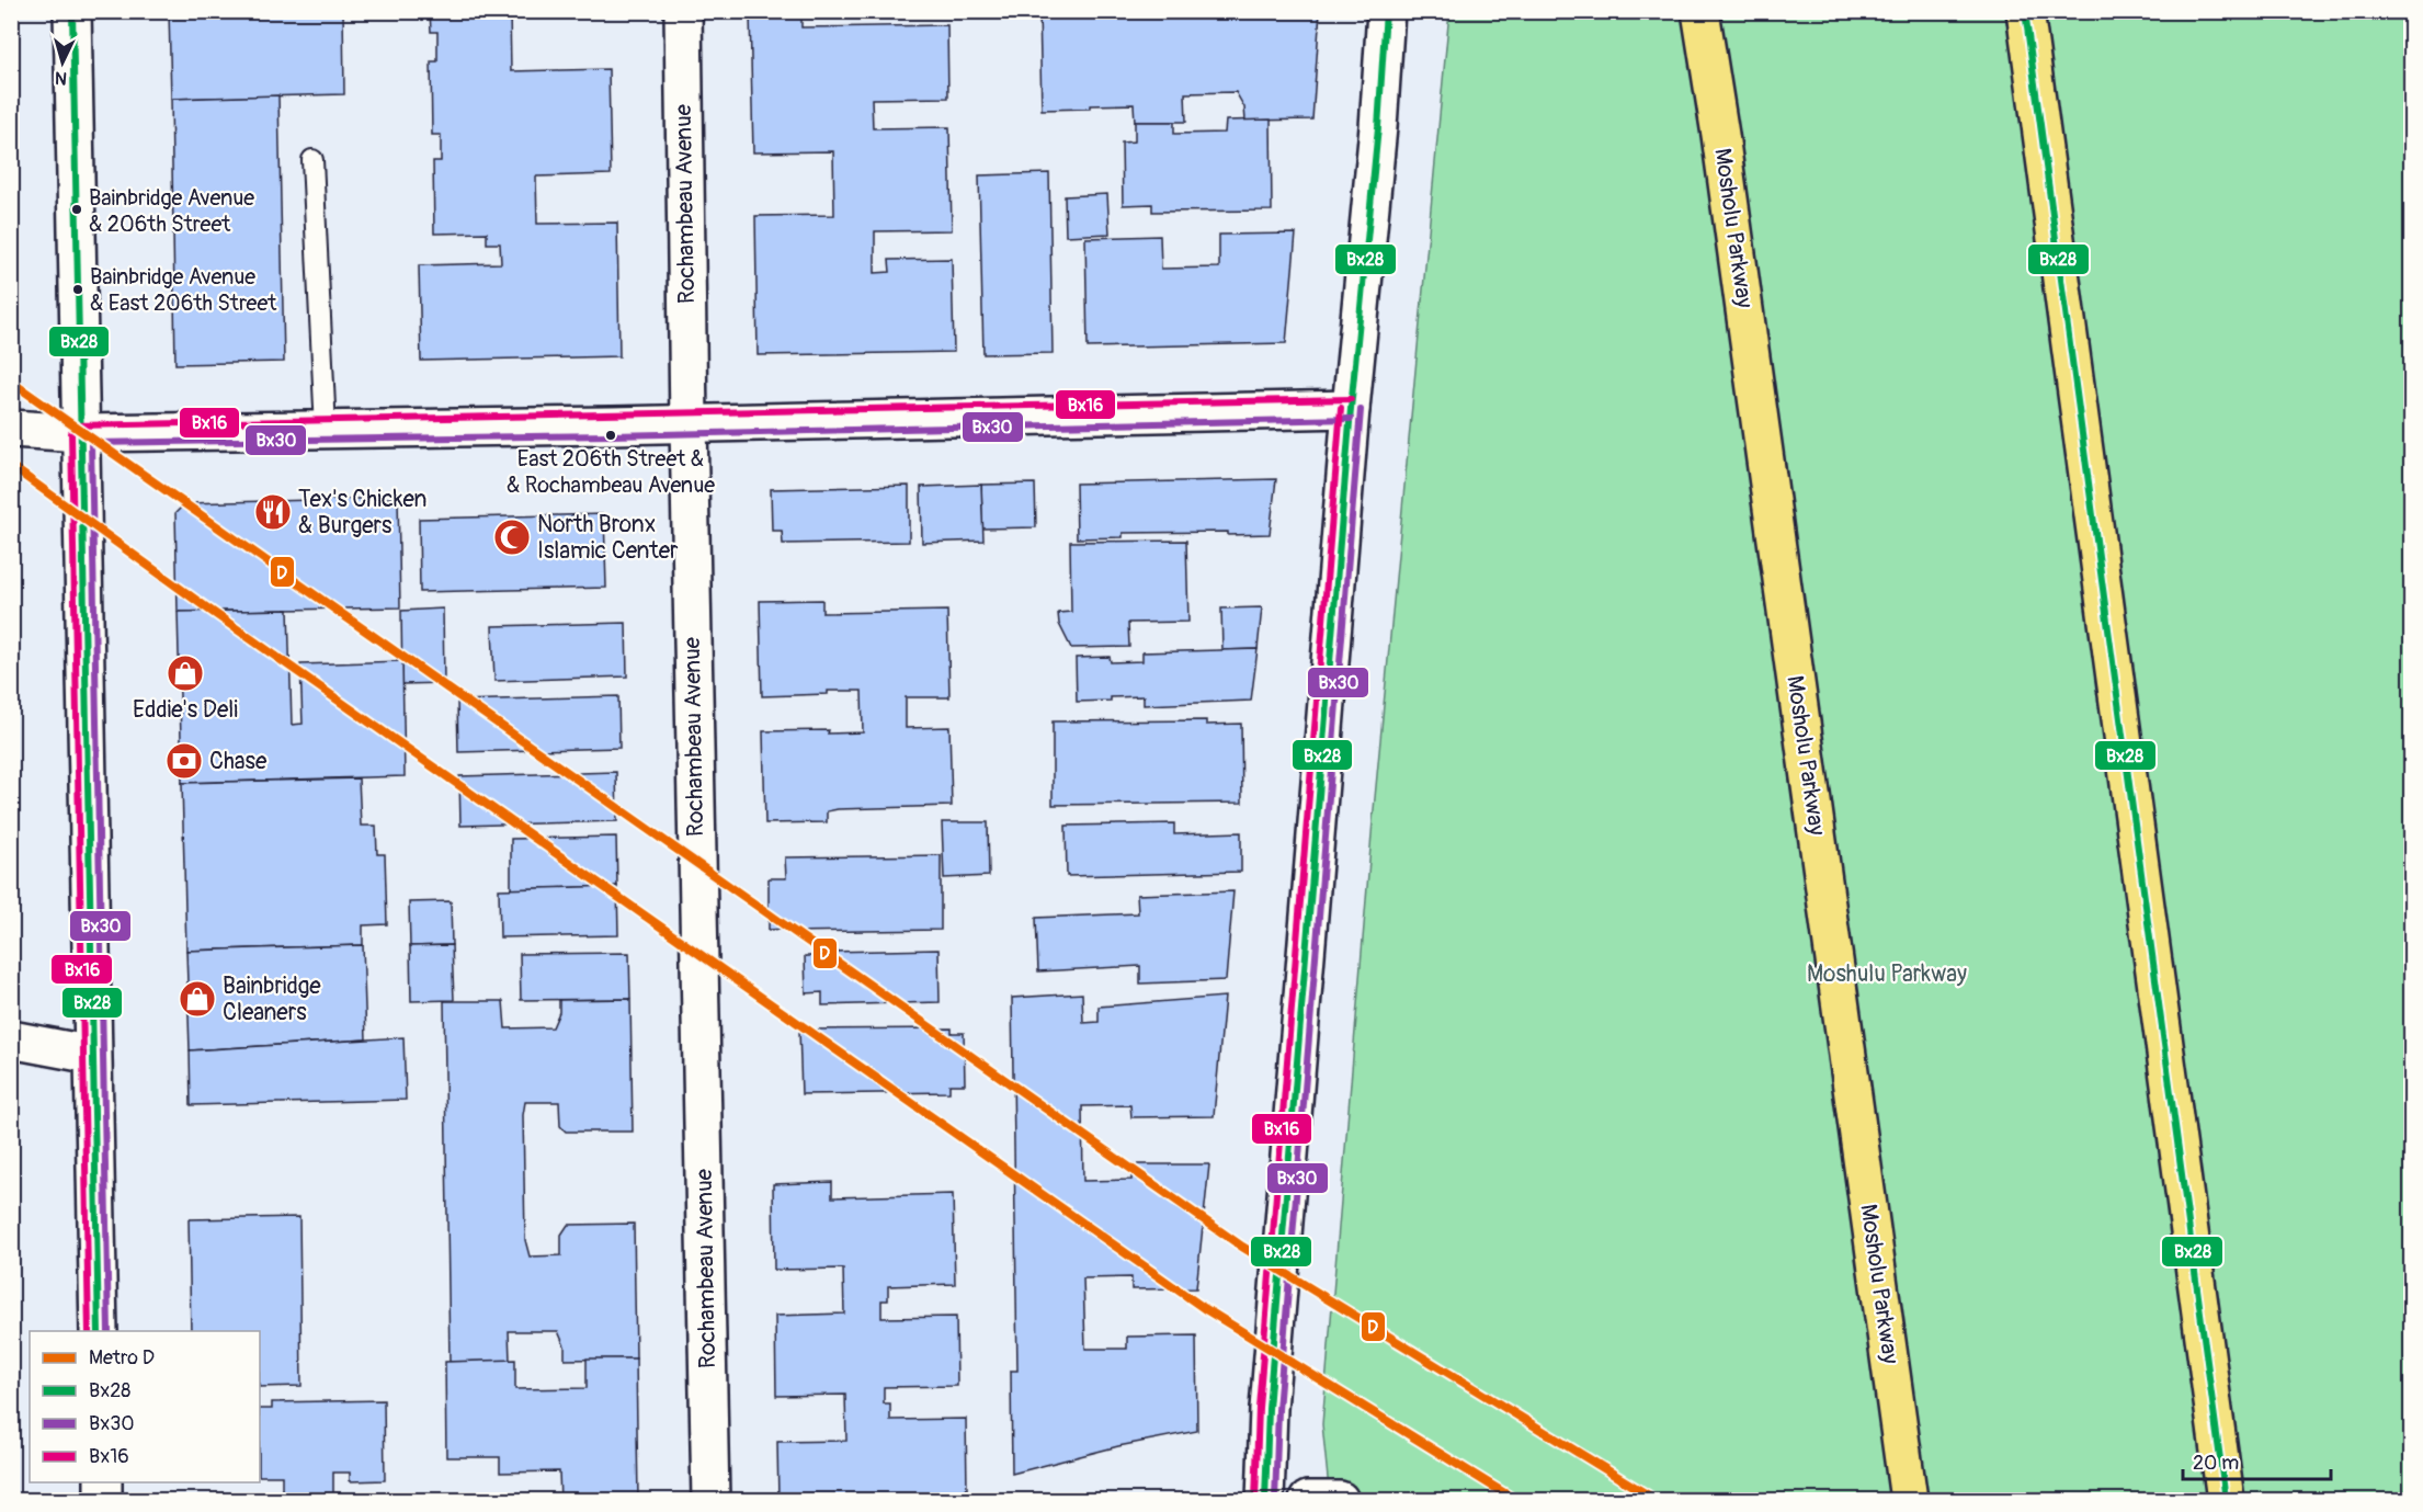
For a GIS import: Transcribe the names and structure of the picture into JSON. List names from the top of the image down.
{
  "streets": {
    "main road": ["Mosholu Parkway"],
    "street": ["Rochambeau Avenue"]
  },
  "parks": ["Moshulu Parkway"],
  "places": {
    "other": ["Bainbridge Avenue & 206th Street", "Bainbridge Avenue & East 206th Street", "East 206th Street & & Rochambeau Avenue"],
    "restaurant": ["Tex's Chicken & Burgers"],
    "mosque": ["North Bronx Islamic Center"],
    "shop": ["Eddie's Deli", "Bainbridge Cleaners"],
    "bank": ["Chase"]
  },
  "lines": [
    "transit line Bx28",
    "metro line D",
    "transit line Bx16",
    "transit line Bx30"
  ],
  "legend": [
    "Metro D",
    "Bx28",
    "Bx30",
    "Bx16"
  ],
  "scale_bar": "20 m",
  "north": "bottom"
}
